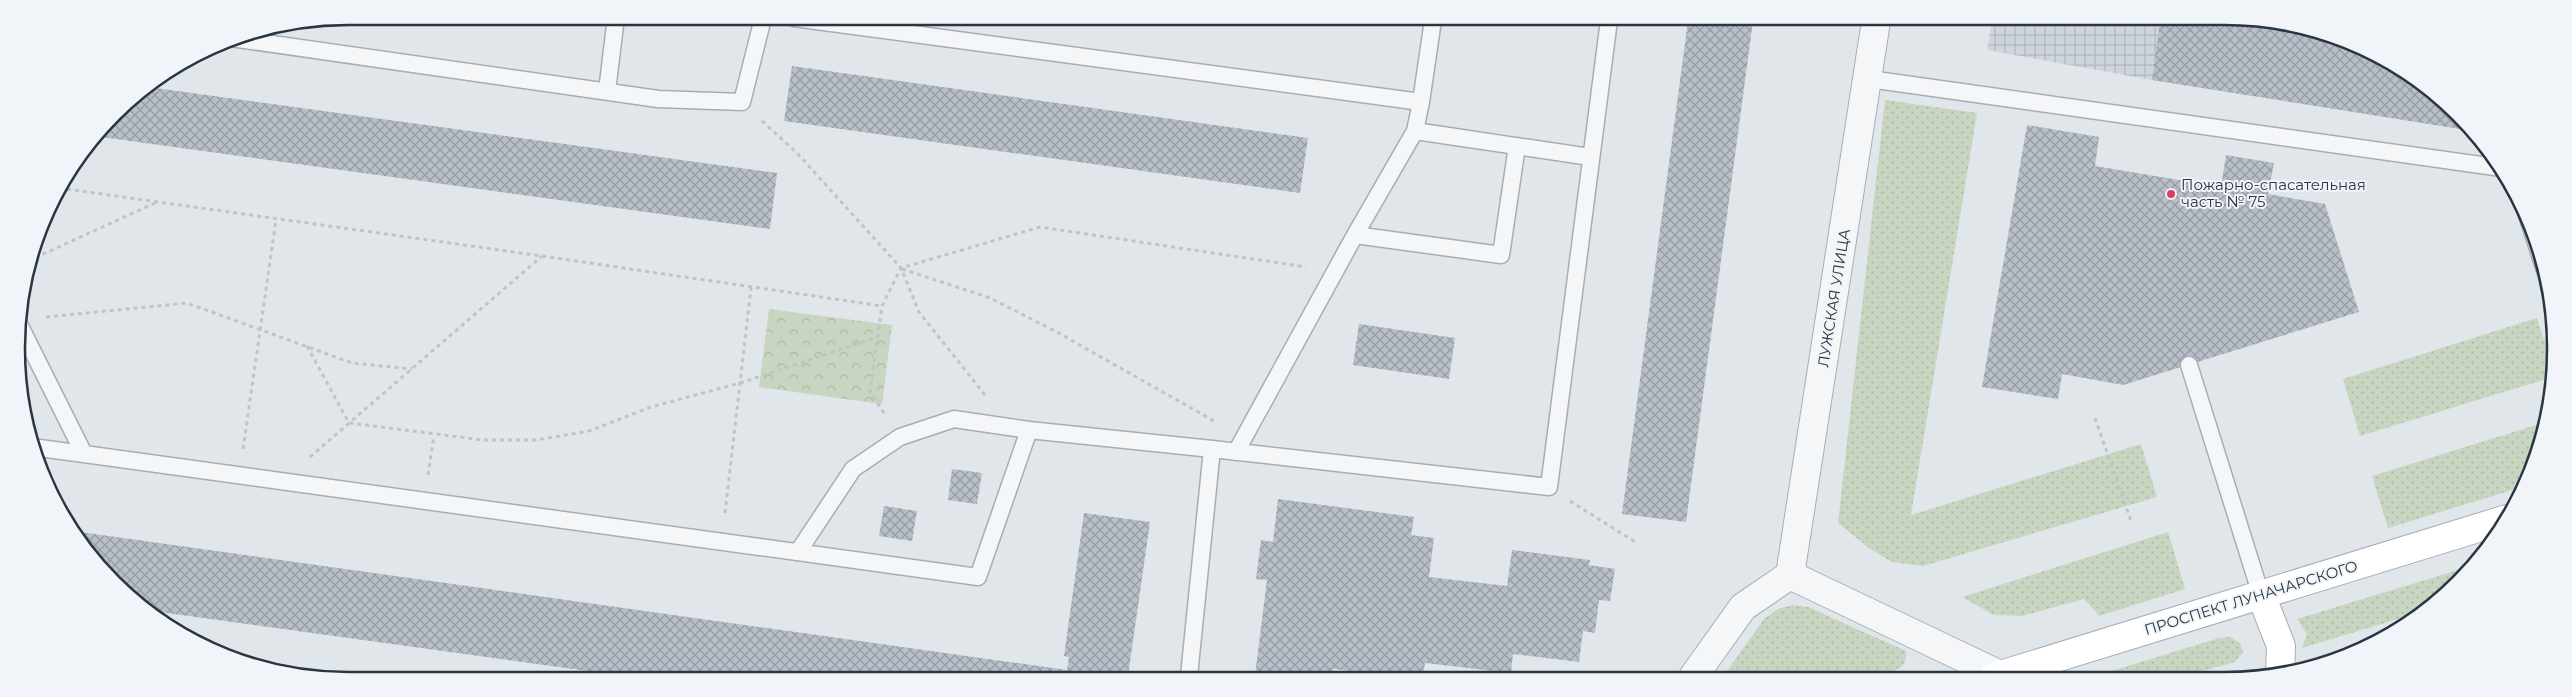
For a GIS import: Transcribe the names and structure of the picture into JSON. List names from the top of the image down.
{
  "streets": {
    "main road": ["ПРОСПЕКТ ЛУНАЧАРСКОГО"],
    "street": ["ЛУЖСКАЯ УЛИЦА"]
  },
  "places": ["Пожарно-спасательная часть № 75"]
}
